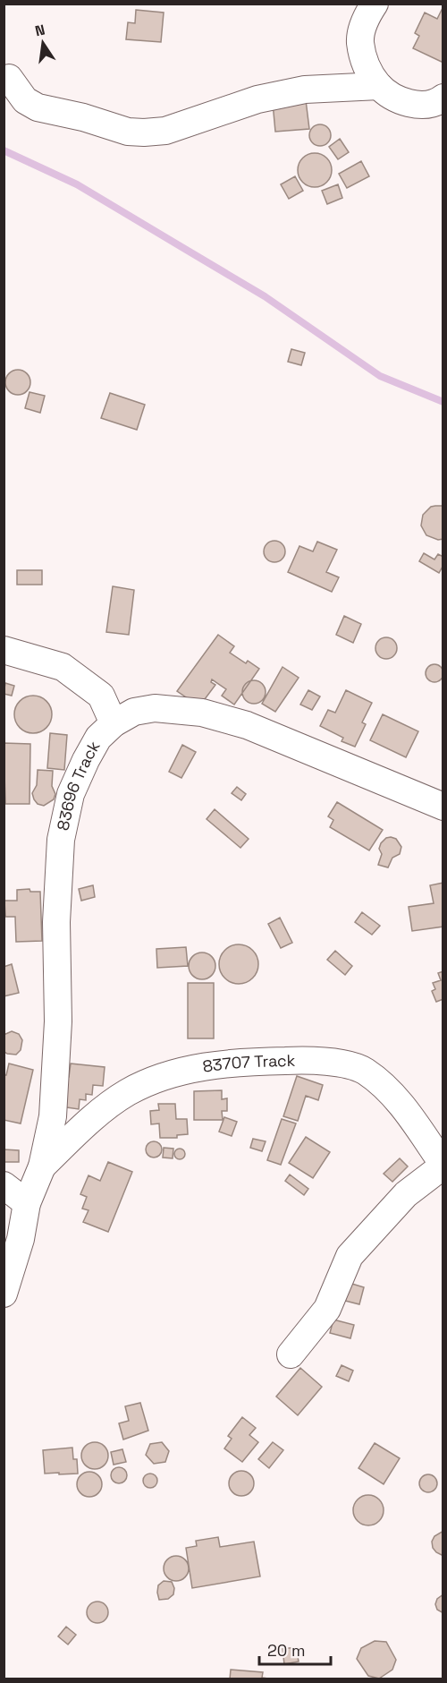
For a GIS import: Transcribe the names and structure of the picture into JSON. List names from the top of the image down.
{
  "streets": {
    "street": ["83696 Track", "83707 Track"]
  },
  "crossings": [
    ["83696 Track", "83707 Track"]
  ],
  "scale_bar": "20 m",
  "north": "top"
}
